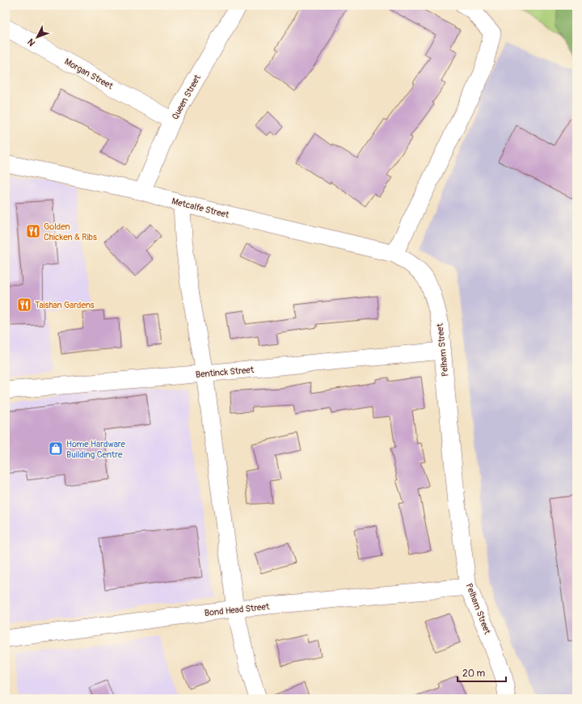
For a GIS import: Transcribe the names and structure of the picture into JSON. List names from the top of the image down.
{
  "streets": {
    "street": [
      "Morgan Street",
      "Queen Street",
      "Metcalfe Street",
      "Pelham Street",
      "Bentinck Street",
      "Bond Head Street"
    ]
  },
  "crossings": [
    ["Morgan Street", "Queen Street"],
    ["Queen Street", "Metcalfe Street"],
    ["Metcalfe Street", "Pelham Street"],
    ["Pelham Street", "Bentinck Street"],
    ["Pelham Street", "Bond Head Street"]
  ],
  "places": {
    "restaurant": ["Golden Chicken & Ribs", "Taishan Gardens"],
    "shop": ["Home Hardware Building Centre"]
  },
  "scale_bar": "20 m",
  "north": "bottom left"
}
